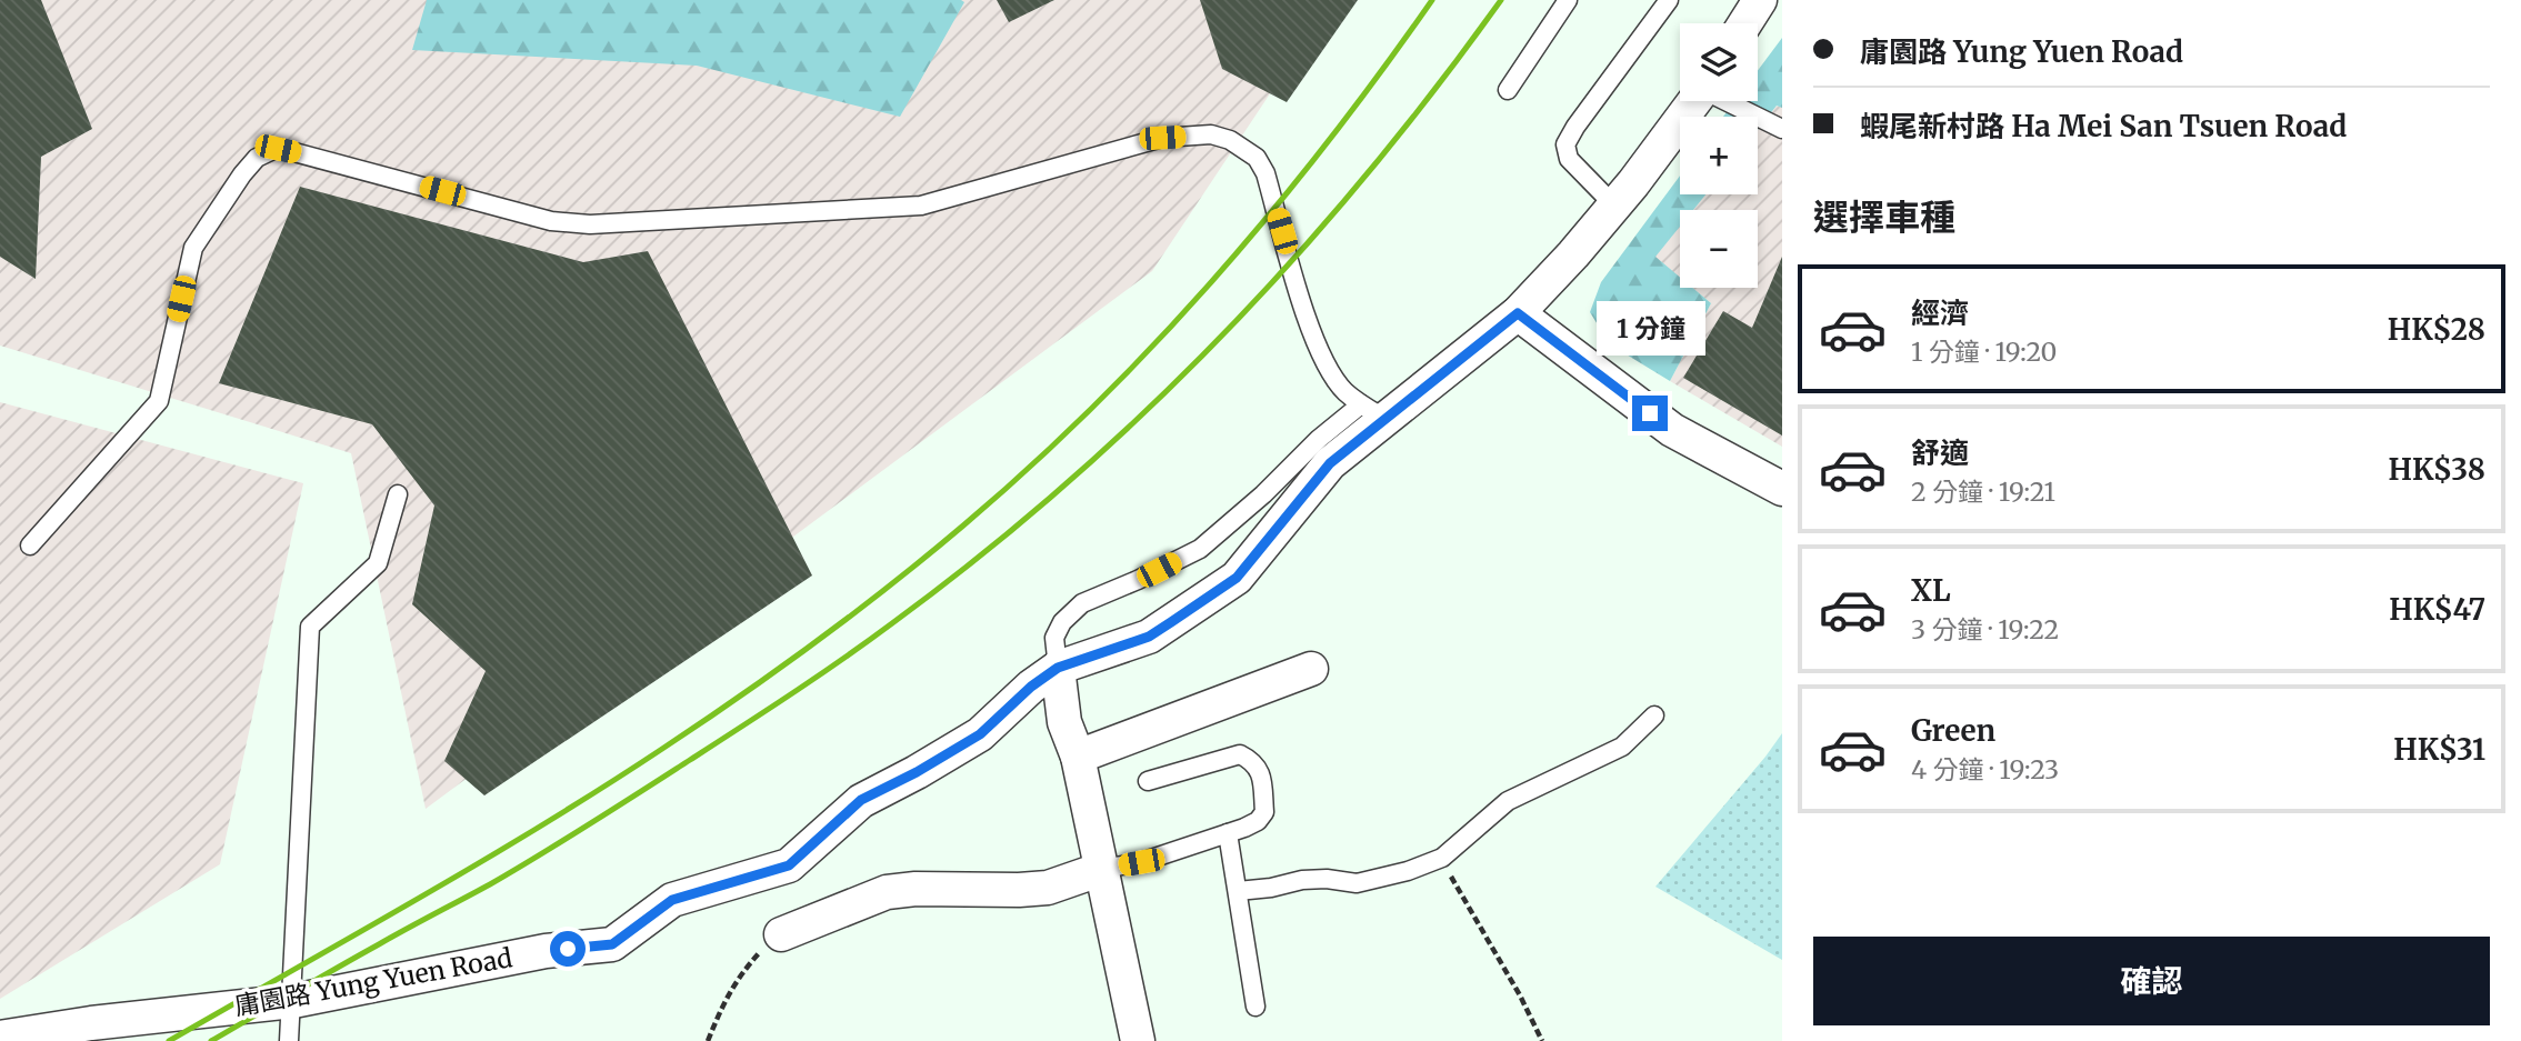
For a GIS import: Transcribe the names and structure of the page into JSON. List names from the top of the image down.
{
  "streets": {
    "street": ["庸園路 Yung Yuen Road"]
  },
  "page": {
    "banner": ["庸園路 Yung Yuen Road", "蝦尾新村路 Ha Mei San Tsuen Road"],
    "map_buttons": ["+", "−"],
    "heading": "選擇車種",
    "list": [
      {
        "name": "經濟",
        "note": "1 分鐘 · 19:20",
        "value": "HK$28"
      },
      {
        "name": "舒適",
        "note": "2 分鐘 · 19:21",
        "value": "HK$38"
      },
      {
        "name": "XL",
        "note": "3 分鐘 · 19:22",
        "value": "HK$47"
      },
      {
        "name": "Green",
        "note": "4 分鐘 · 19:23",
        "value": "HK$31"
      }
    ],
    "bubble": "1 分鐘",
    "buttons": "確認"
  }
}
